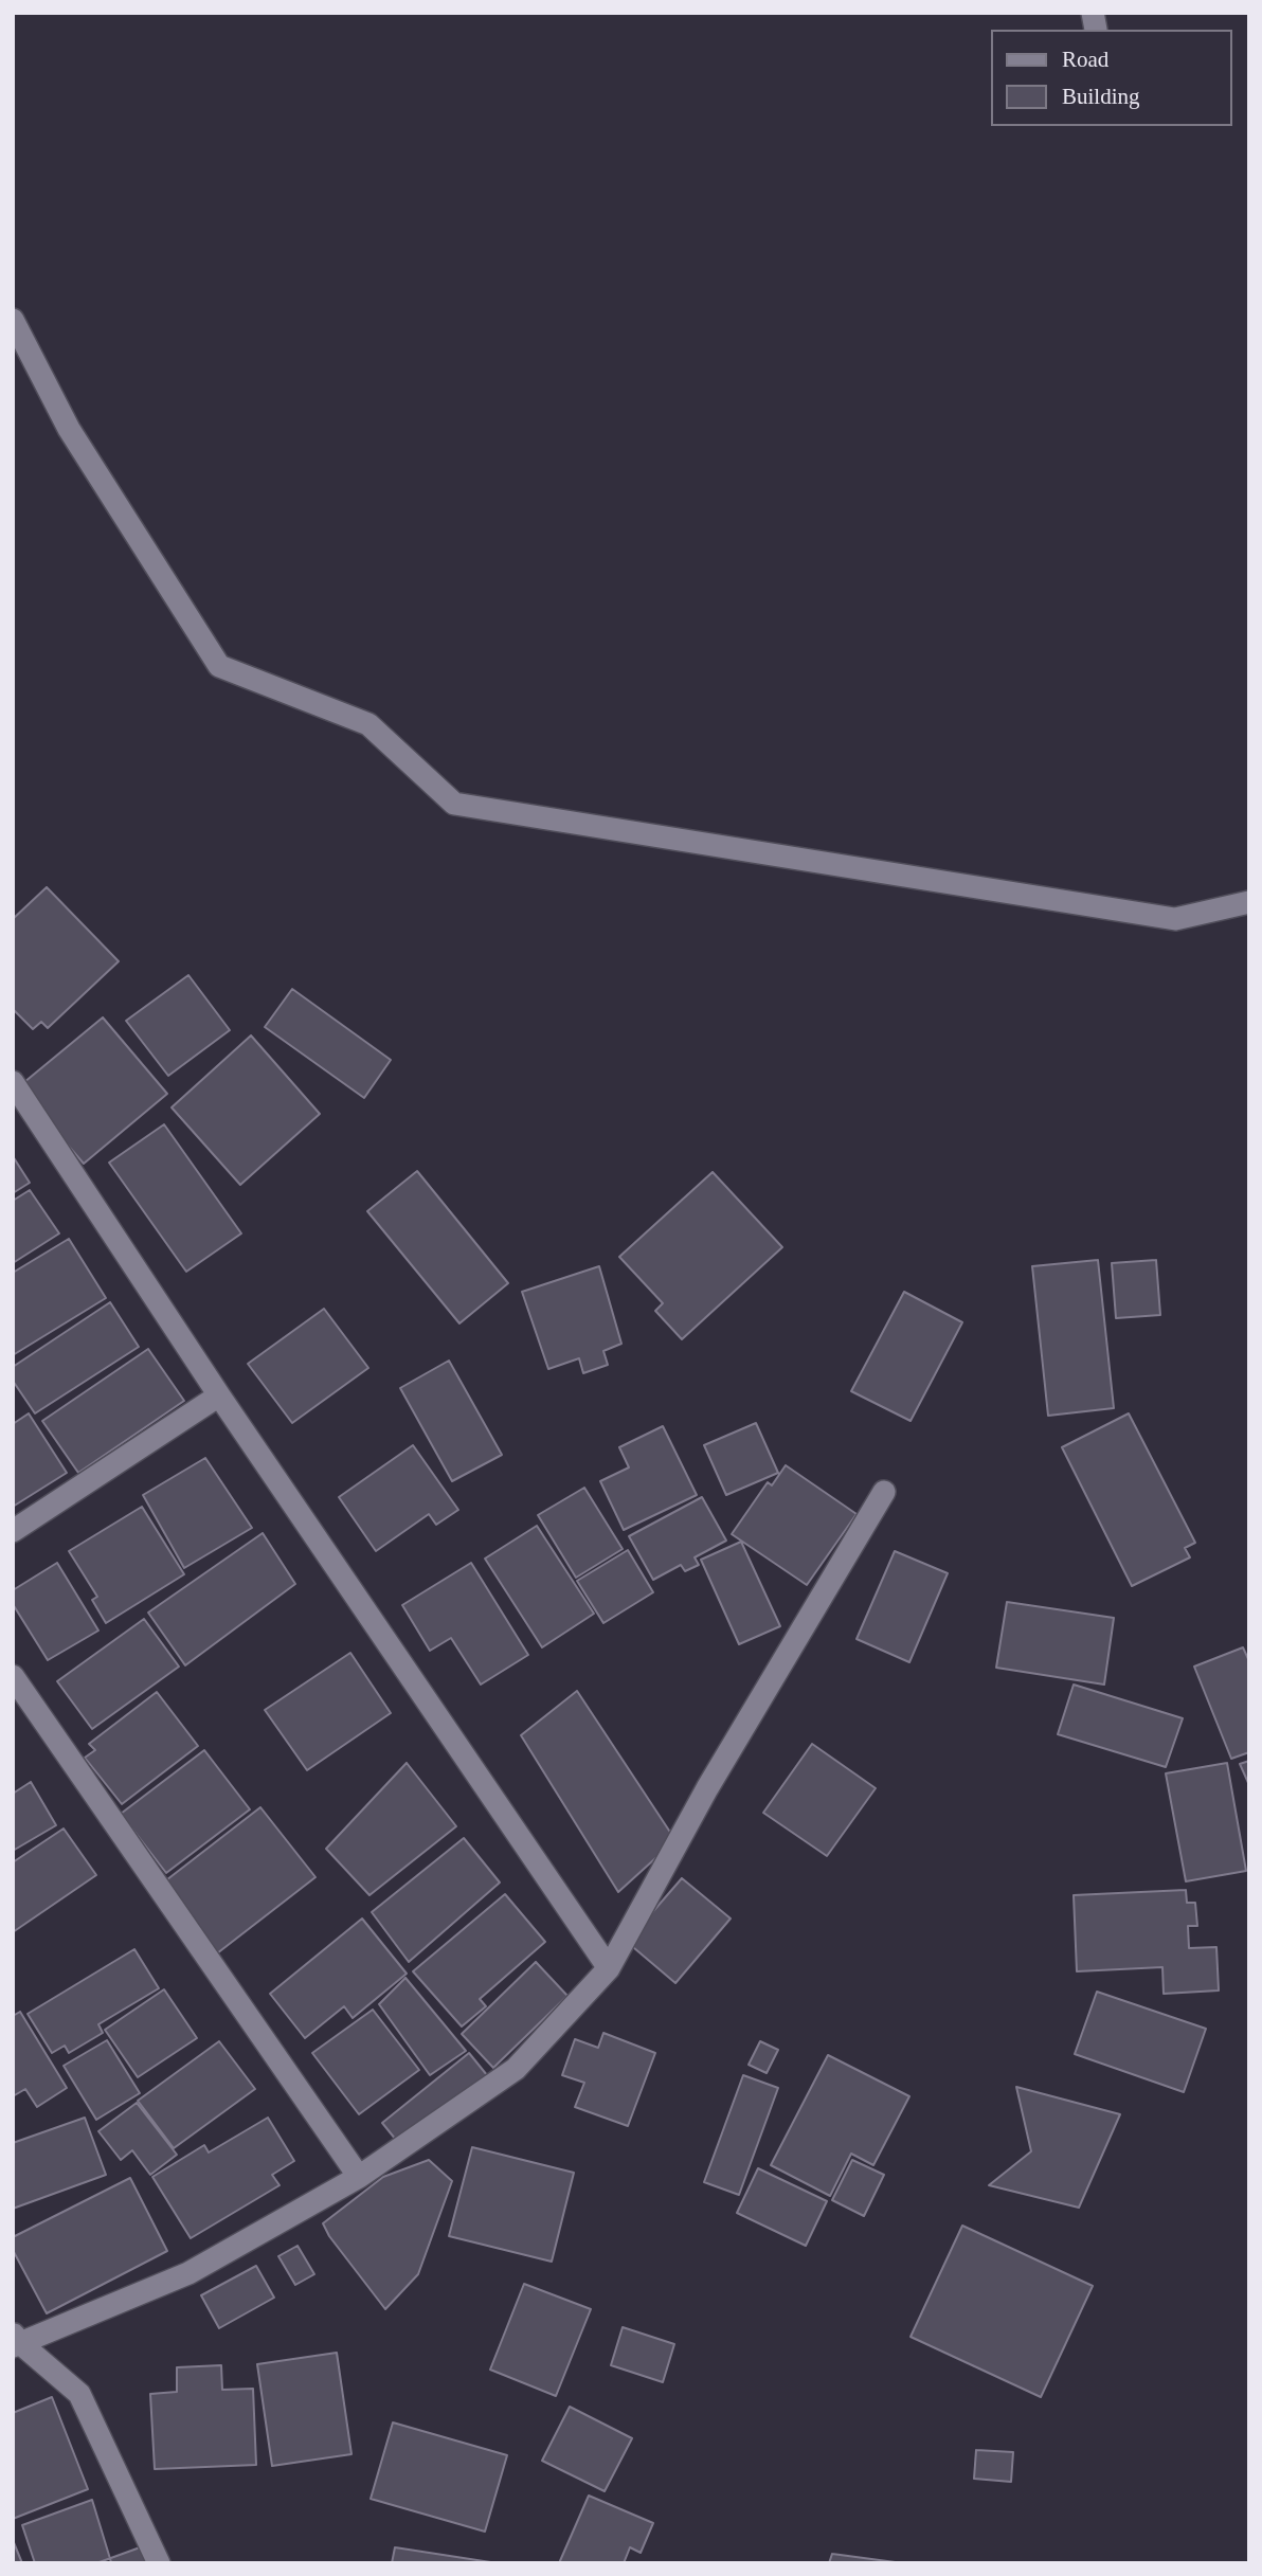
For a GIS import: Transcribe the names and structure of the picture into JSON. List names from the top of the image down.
{
  "legend": ["Road", "Building"]
}
